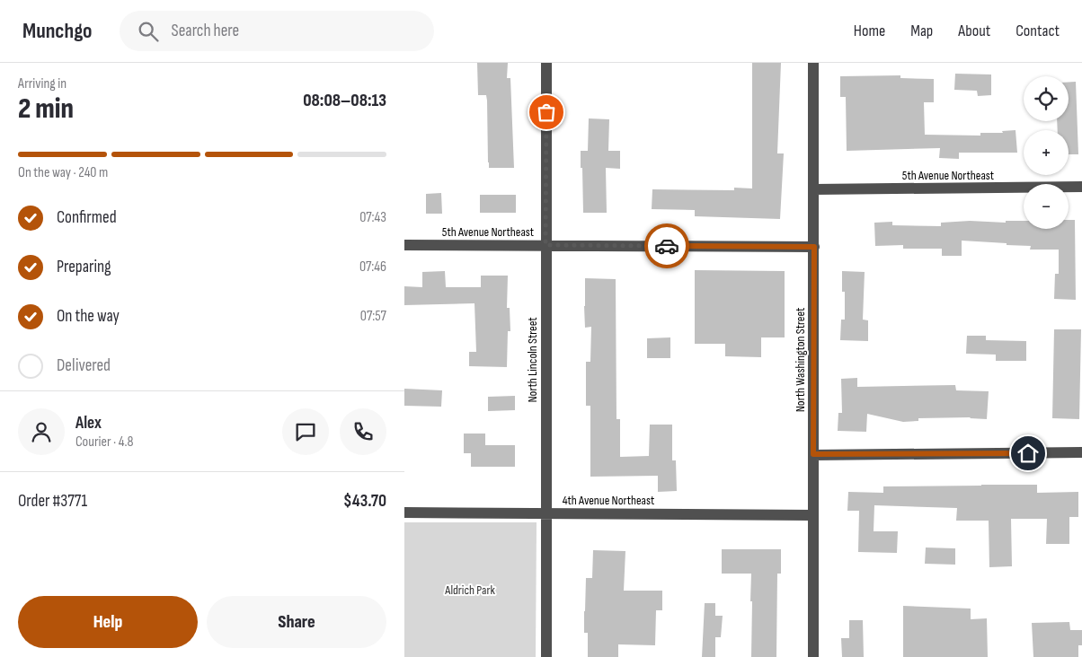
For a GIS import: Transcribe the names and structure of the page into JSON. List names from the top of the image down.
{
  "streets": {
    "street": [
      "5th Avenue Northeast",
      "North Lincoln Street",
      "North Washington Street",
      "4th Avenue Northeast"
    ]
  },
  "crossings": [
    ["5th Avenue Northeast", "North Lincoln Street"],
    ["5th Avenue Northeast", "North Washington Street"],
    ["North Lincoln Street", "4th Avenue Northeast"],
    ["North Washington Street", "4th Avenue Northeast"]
  ],
  "parks": ["Aldrich Park"],
  "page": {
    "header": "Munchgo",
    "search": "Search here",
    "nav": [
      "Home",
      "Map",
      "About",
      "Contact"
    ],
    "heading": ["2 min", "Arriving in", "08:08–08:13"],
    "panel": [
      "Alex",
      "Courier · 4.8",
      "Order #3771",
      "$43.70"
    ],
    "map_buttons": ["+", "−"],
    "bar": "On the way · 240 m",
    "list": [
      ["Confirmed", "07:43"],
      ["Preparing", "07:46"],
      ["On the way", "07:57"],
      "Delivered"
    ],
    "buttons": ["Help", "Share"]
  }
}
